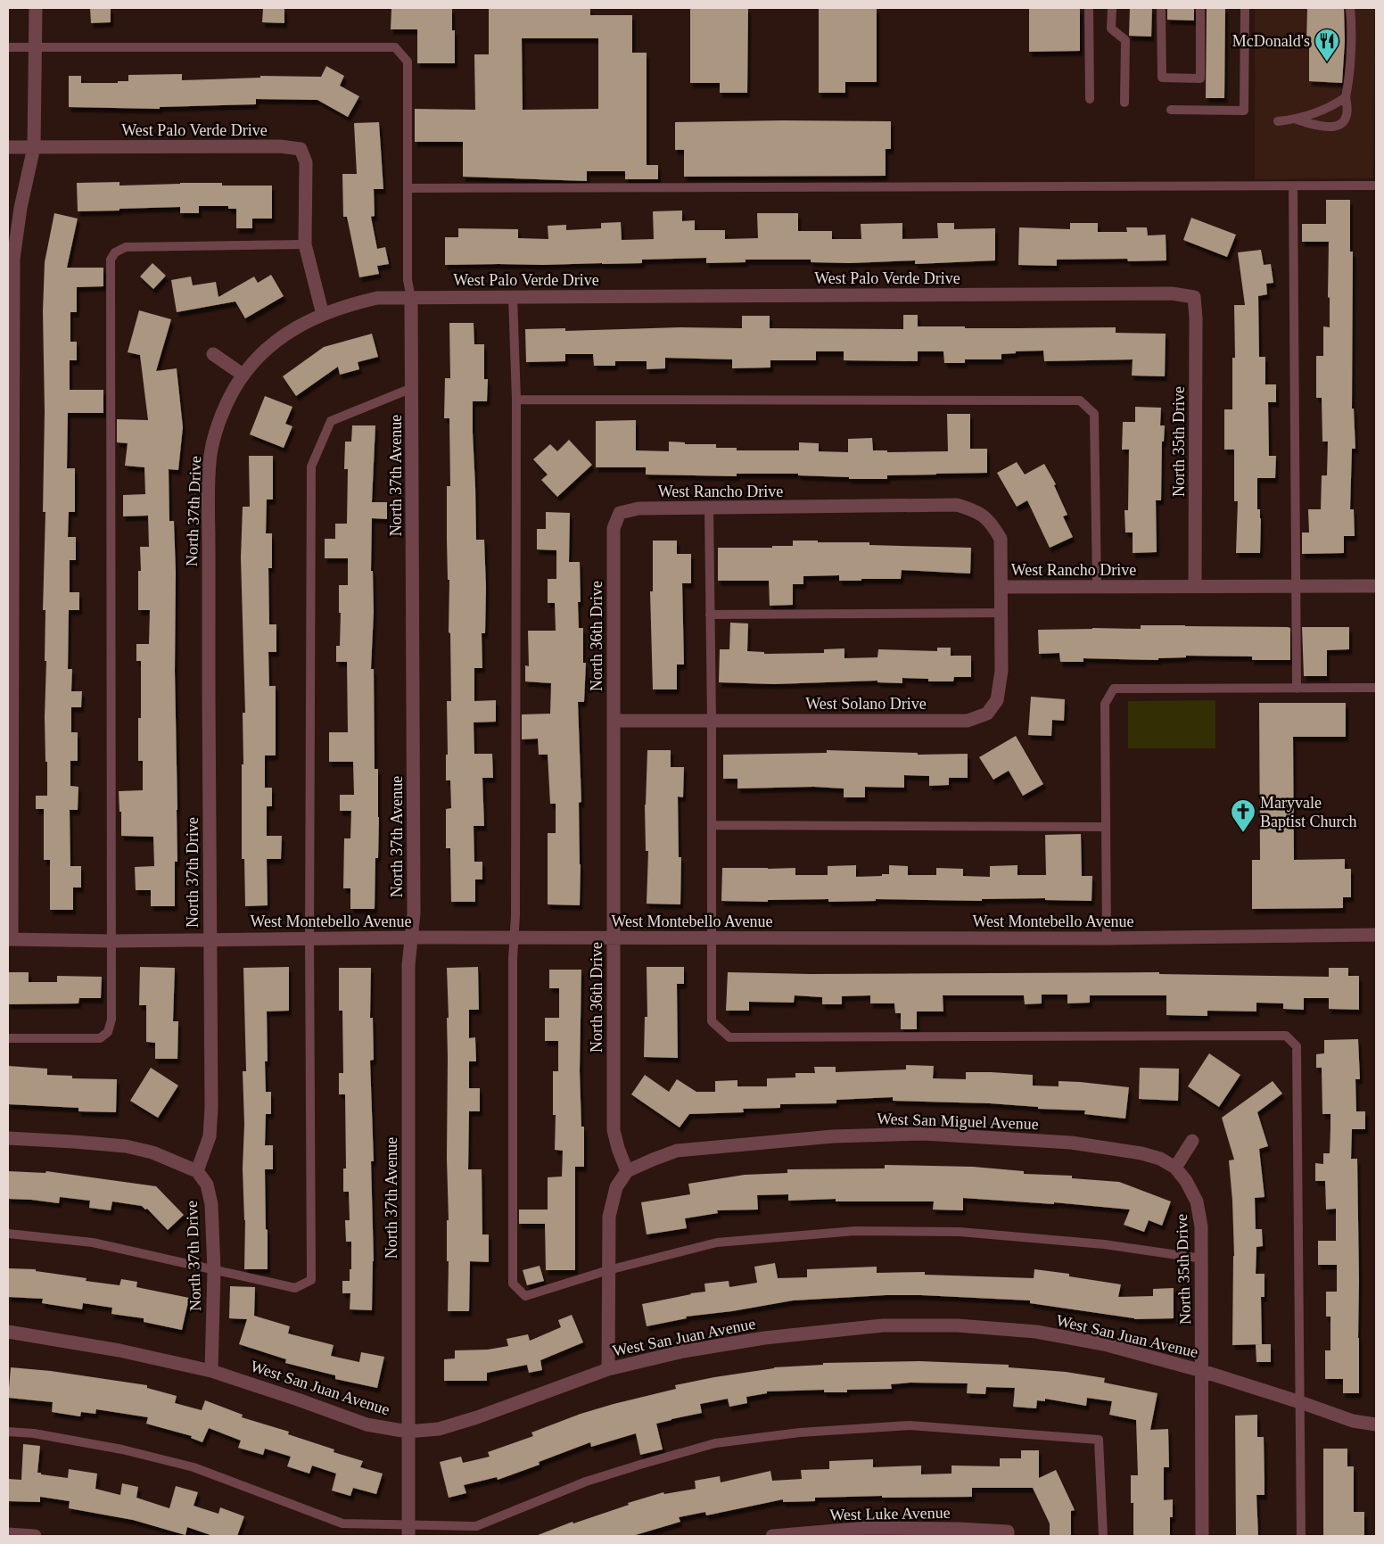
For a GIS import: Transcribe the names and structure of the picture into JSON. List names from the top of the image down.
{
  "streets": {
    "street": [
      "West Palo Verde Drive",
      "North 35th Drive",
      "North 37th Avenue",
      "West Rancho Drive",
      "North 37th Drive",
      "North 36th Drive",
      "West Solano Drive",
      "West Montebello Avenue",
      "West San Miguel Avenue",
      "West San Juan Avenue",
      "West Luke Avenue"
    ]
  },
  "crossings": [
    ["West Palo Verde Drive", "North 35th Drive"],
    ["West Palo Verde Drive", "North 37th Avenue"],
    ["West Palo Verde Drive", "North 37th Drive"],
    ["North 35th Drive", "West Rancho Drive"],
    ["North 35th Drive", "West San Miguel Avenue"],
    ["North 35th Drive", "West San Juan Avenue"],
    ["North 37th Avenue", "West Montebello Avenue"],
    ["North 37th Avenue", "West San Juan Avenue"],
    ["West Rancho Drive", "North 36th Drive"],
    ["West Rancho Drive", "West Solano Drive"],
    ["North 37th Drive", "West Montebello Avenue"],
    ["North 37th Drive", "West San Juan Avenue"],
    ["North 36th Drive", "West Solano Drive"],
    ["North 36th Drive", "West Montebello Avenue"],
    ["North 36th Drive", "West San Miguel Avenue"]
  ],
  "places": {
    "restaurant": ["McDonald's"],
    "church": ["Maryvale Baptist Church"]
  }
}
